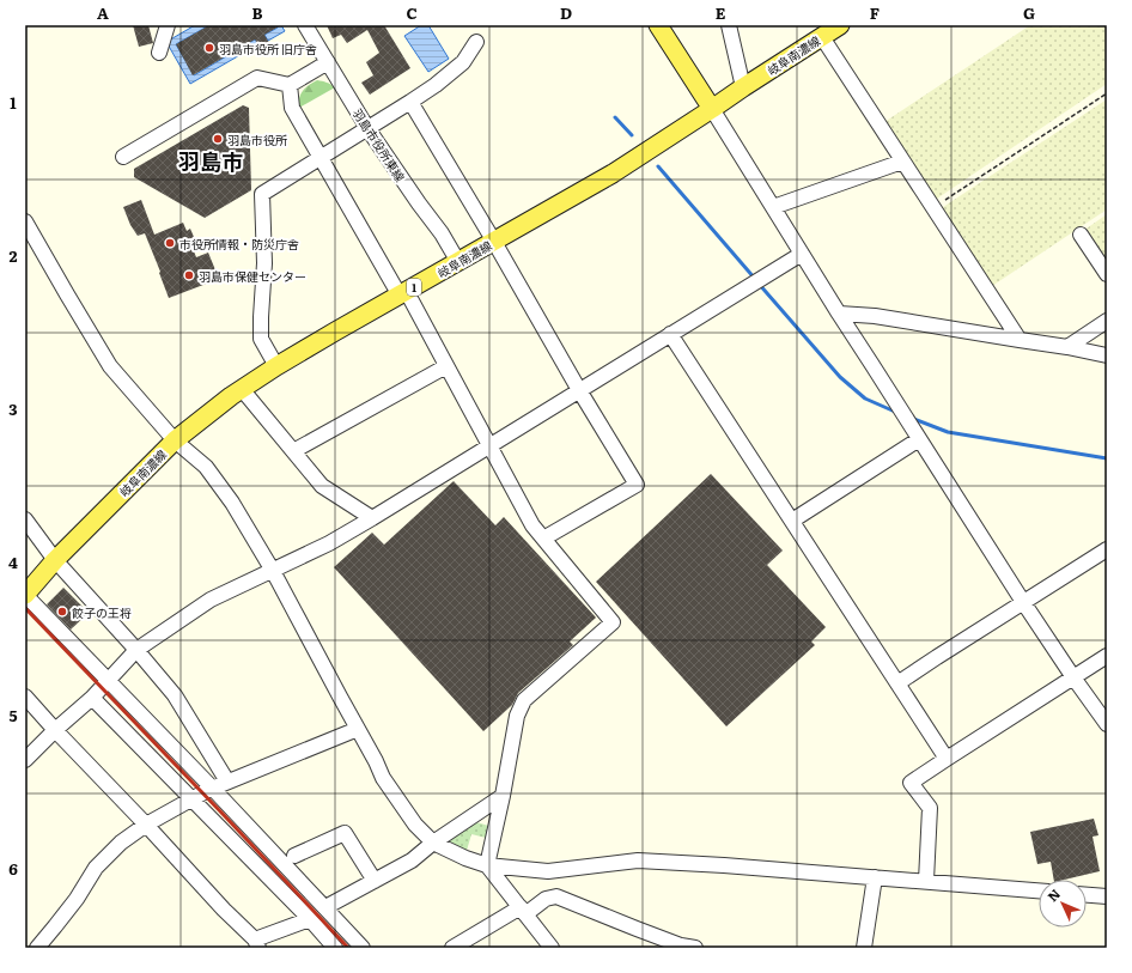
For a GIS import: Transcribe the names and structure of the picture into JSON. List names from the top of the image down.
{
  "streets": {
    "main road": ["岐阜南濃線", "1"],
    "street": ["羽島市役所東線"]
  },
  "crossings": [
    ["岐阜南濃線", "羽島市役所東線"]
  ],
  "districts": ["羽島市"],
  "places": [
    "羽島市役所 旧庁舎",
    "羽島市役所",
    "市役所情報・防災庁舎",
    "羽島市保健センター",
    "餃子の王将"
  ],
  "north": "top left",
  "grid": {
    "columns": [
      "A",
      "B",
      "C",
      "D",
      "E",
      "F",
      "G"
    ],
    "rows": [
      "1",
      "2",
      "3",
      "4",
      "5",
      "6"
    ]
  }
}
